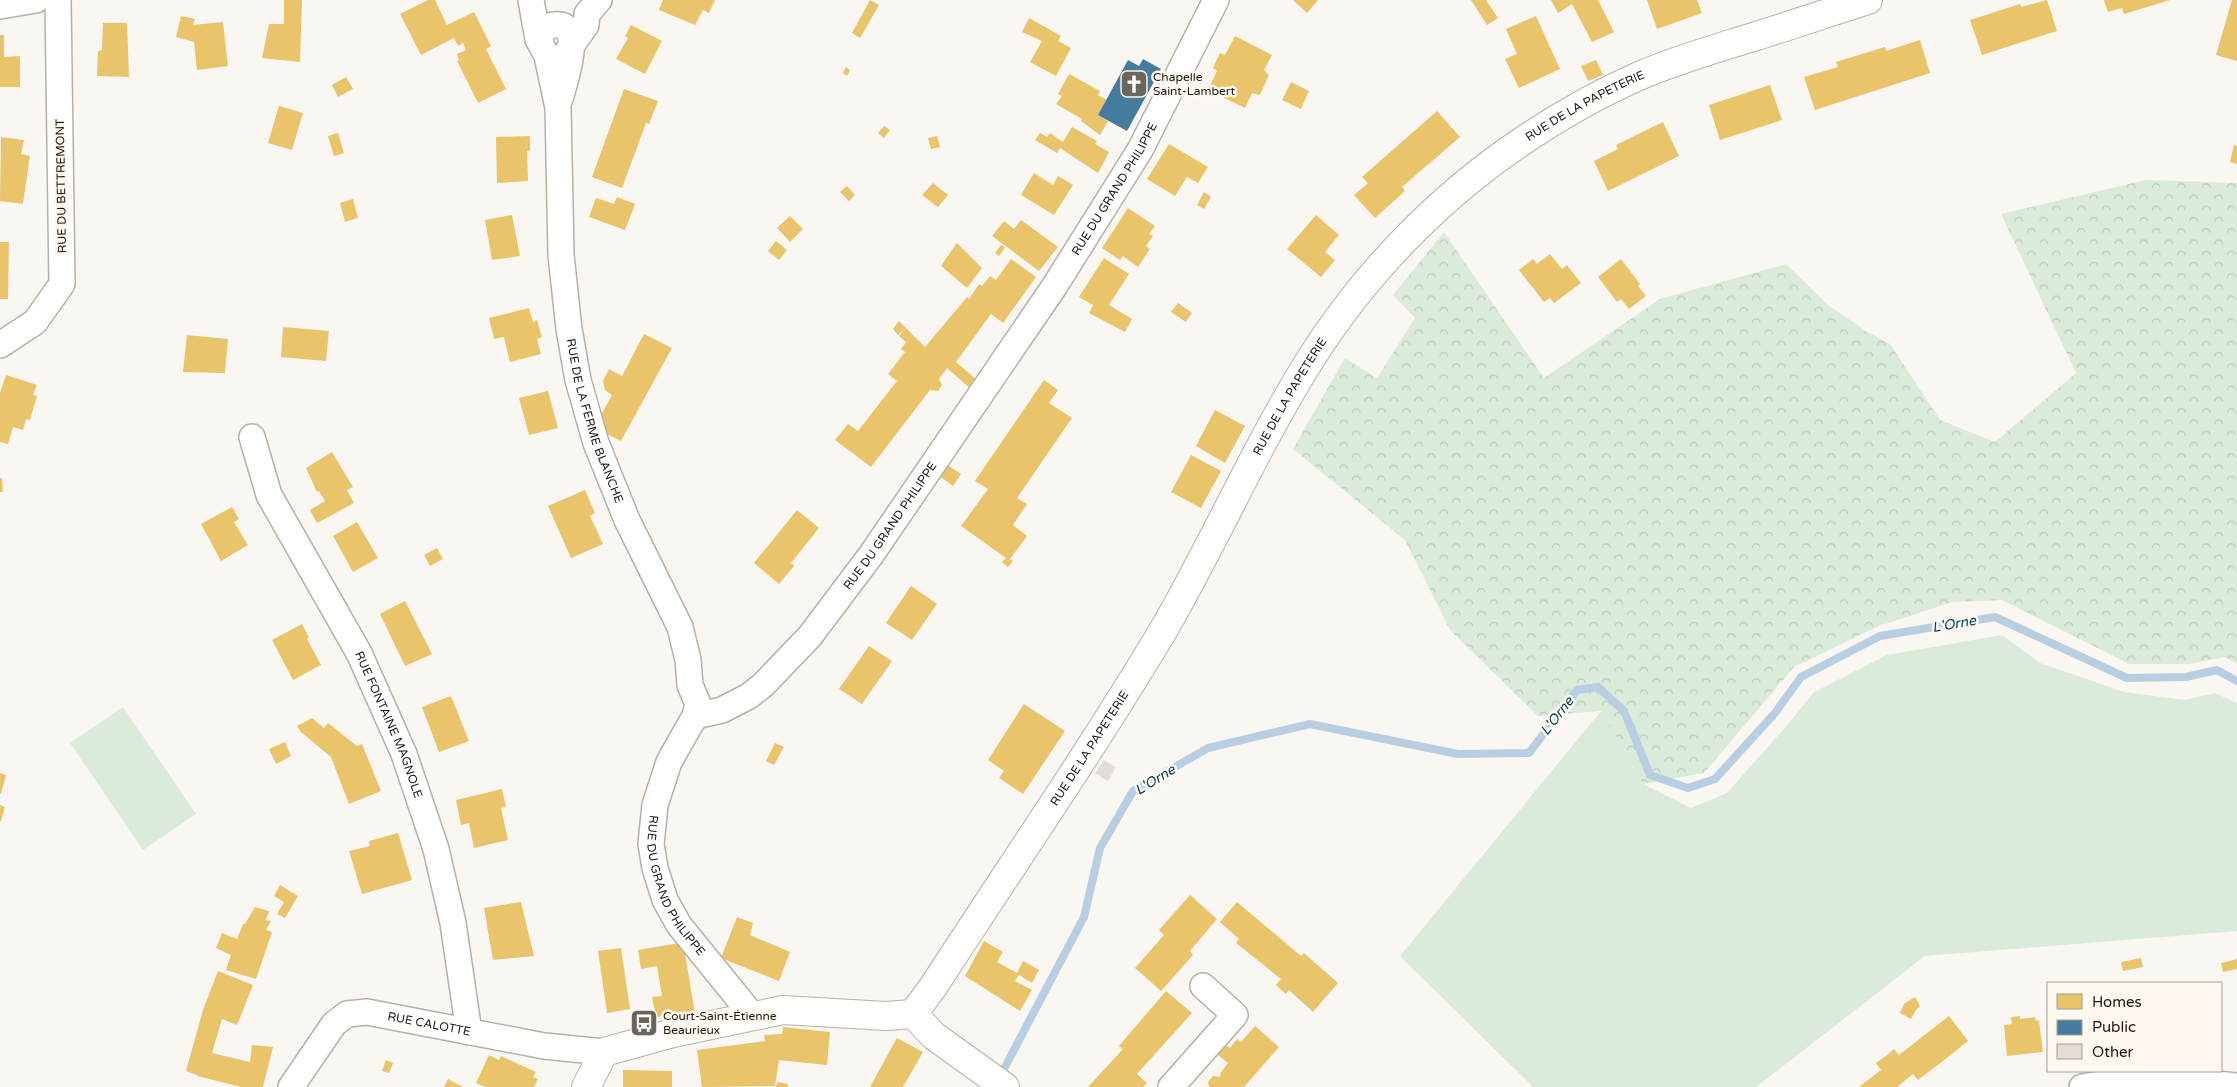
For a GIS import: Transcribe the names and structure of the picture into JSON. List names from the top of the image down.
{
  "streets": {
    "street": [
      "RUE DE LA PAPETERIE",
      "RUE DU BETTREMONT",
      "RUE DU GRAND PHILIPPE",
      "RUE DE LA FERME BLANCHE",
      "RUE FONTAINE MAGNOLE",
      "RUE CALOTTE"
    ]
  },
  "crossings": [
    ["RUE DU GRAND PHILIPPE", "RUE DE LA FERME BLANCHE"],
    ["RUE FONTAINE MAGNOLE", "RUE CALOTTE"]
  ],
  "water": ["L'Orne"],
  "places": {
    "church": ["Chapelle Saint-Lambert"],
    "bus stop": ["Court-Saint-Étienne Beaurieux"]
  },
  "legend": ["Homes", "Public", "Other"]
}
